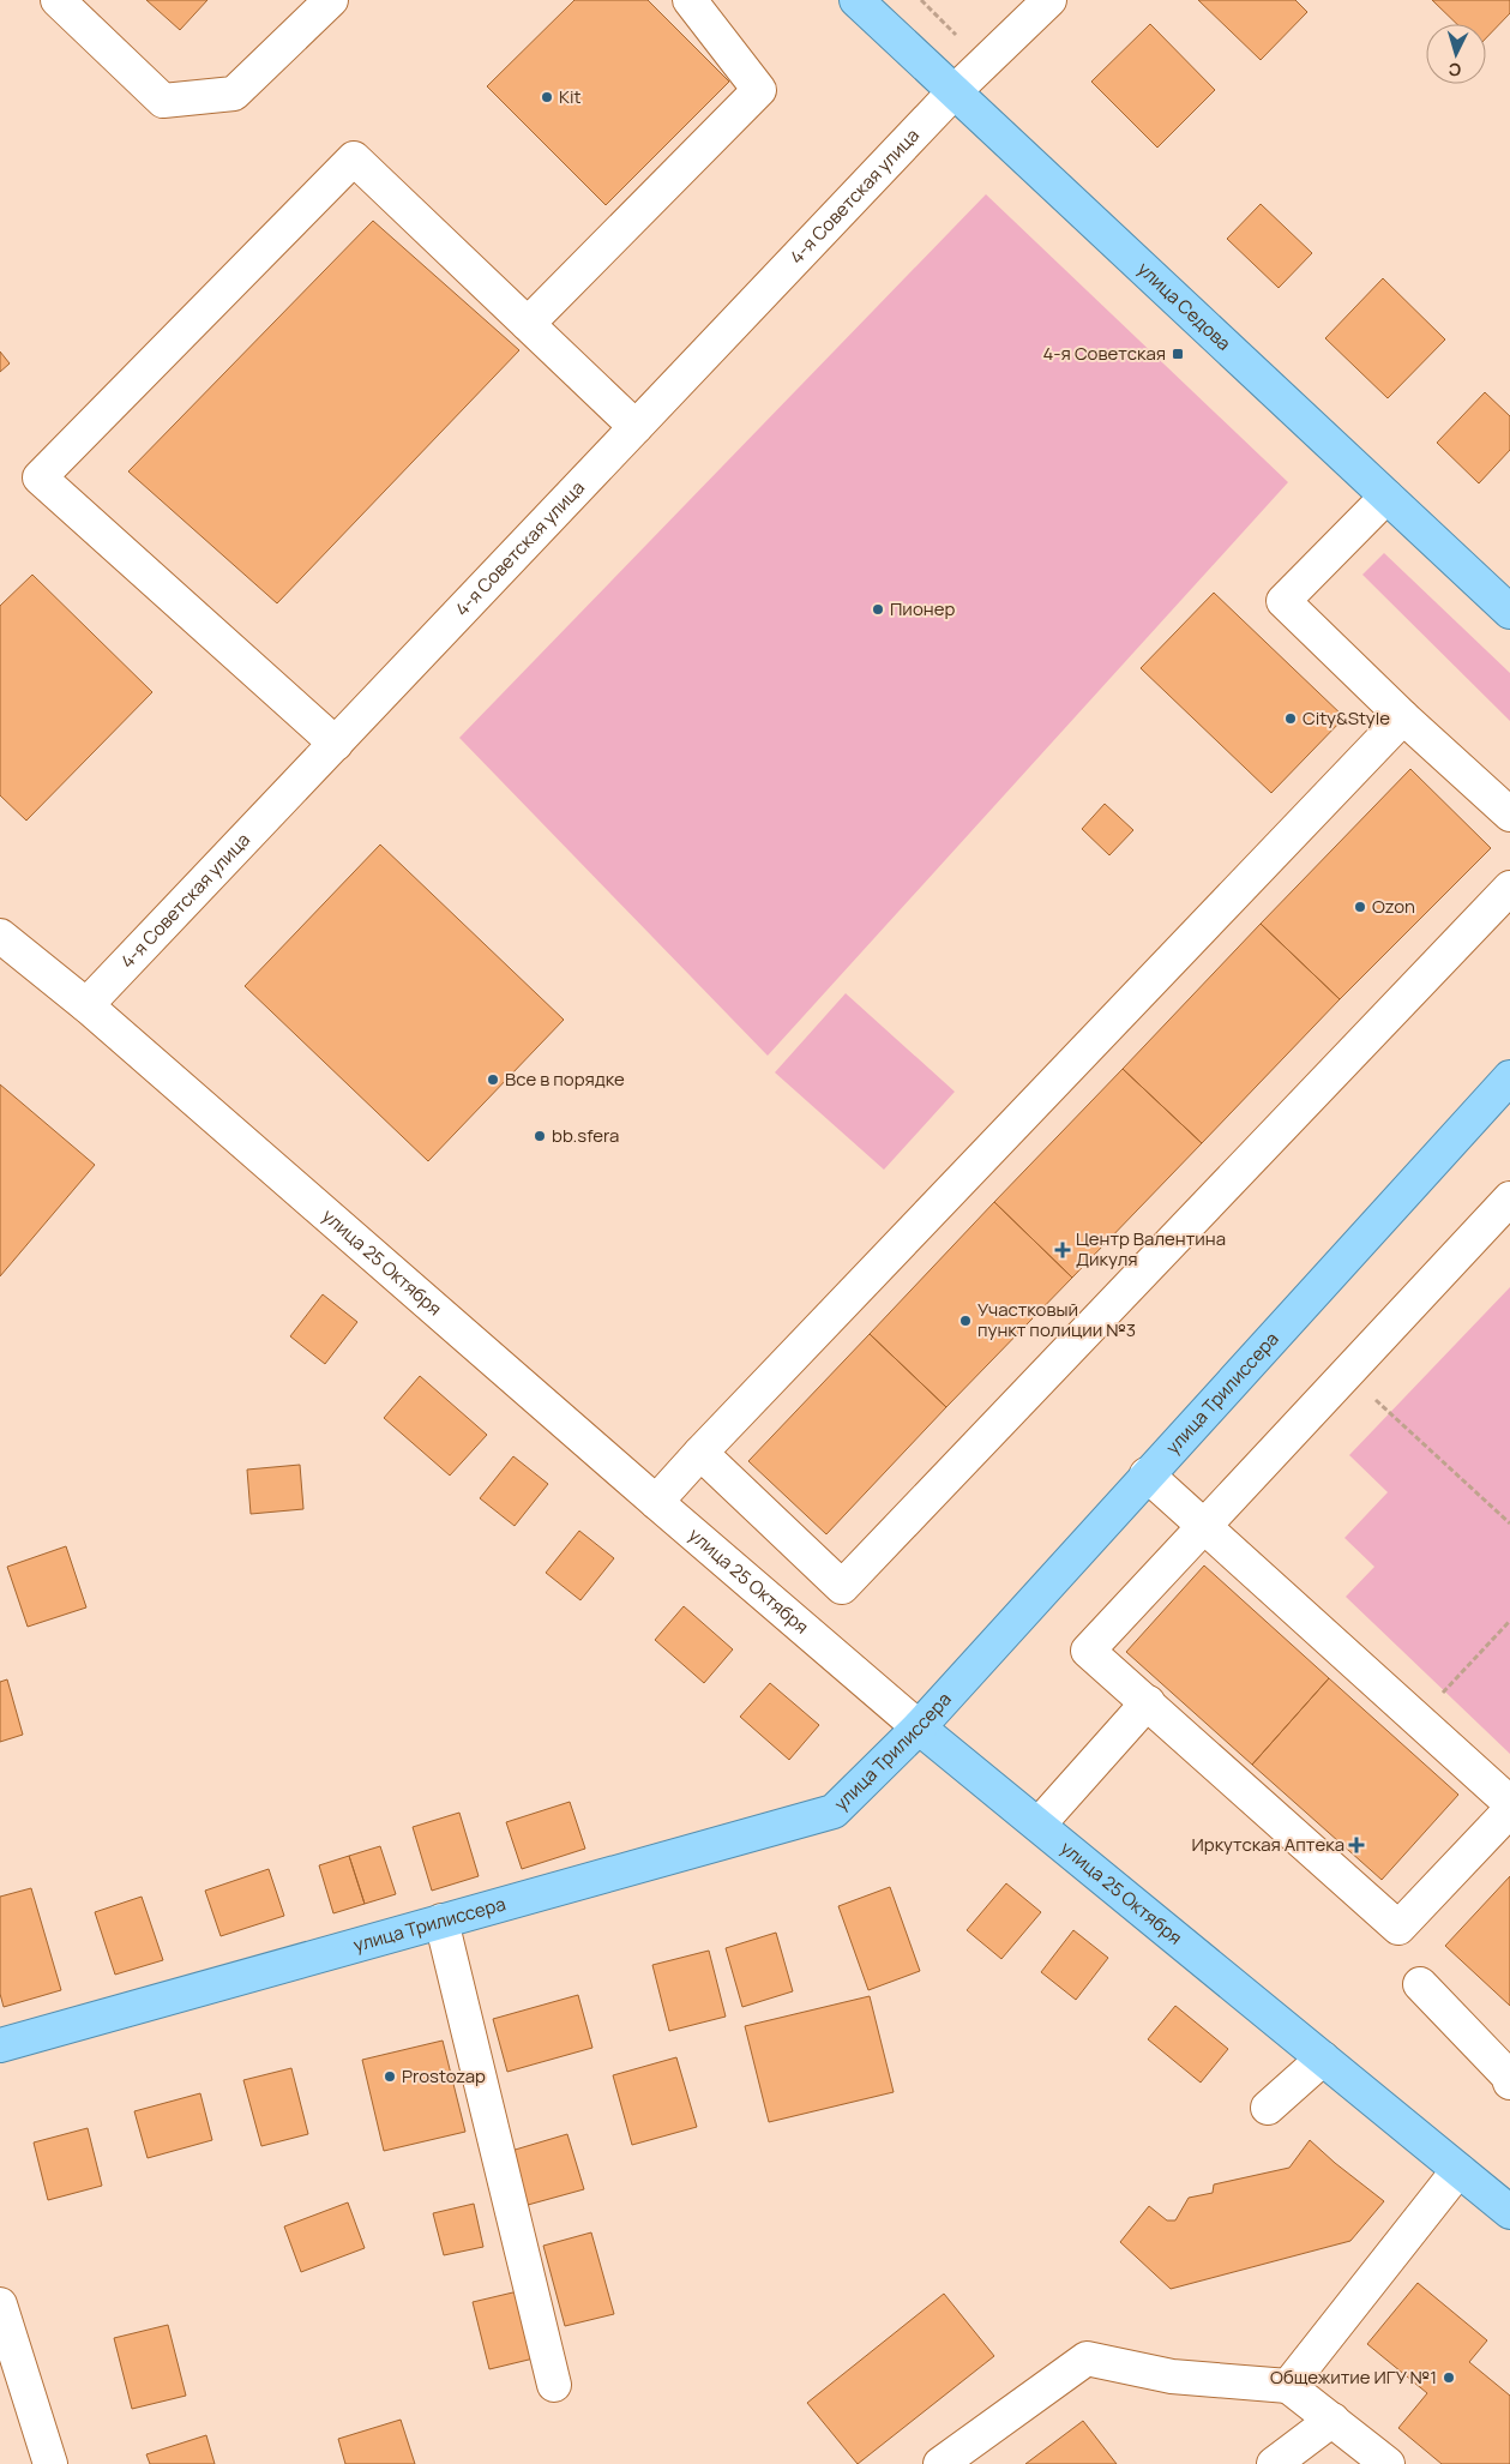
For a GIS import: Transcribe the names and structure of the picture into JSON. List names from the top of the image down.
{
  "streets": {
    "main road": ["улица Седова", "улица 25 Октября", "улица Трилиссера"],
    "street": ["4-я Советская улица"]
  },
  "crossings": [
    ["4-я Советская улица", "улица Седова"],
    ["4-я Советская улица", "улица 25 Октября"],
    ["улица 25 Октября", "улица Трилиссера"]
  ],
  "places": {
    "other": [
      "Kit",
      "Пионер",
      "City&Style",
      "Ozon",
      "Все в порядке",
      "bb.sfera",
      "Участковый пункт полиции №3",
      "Prostozap",
      "Общежитие ИГУ №1"
    ],
    "transit": ["4-я Советская"],
    "health": ["Центр Валентина Дикуля", "Иркутская Аптека"]
  },
  "north": "bottom"
}
